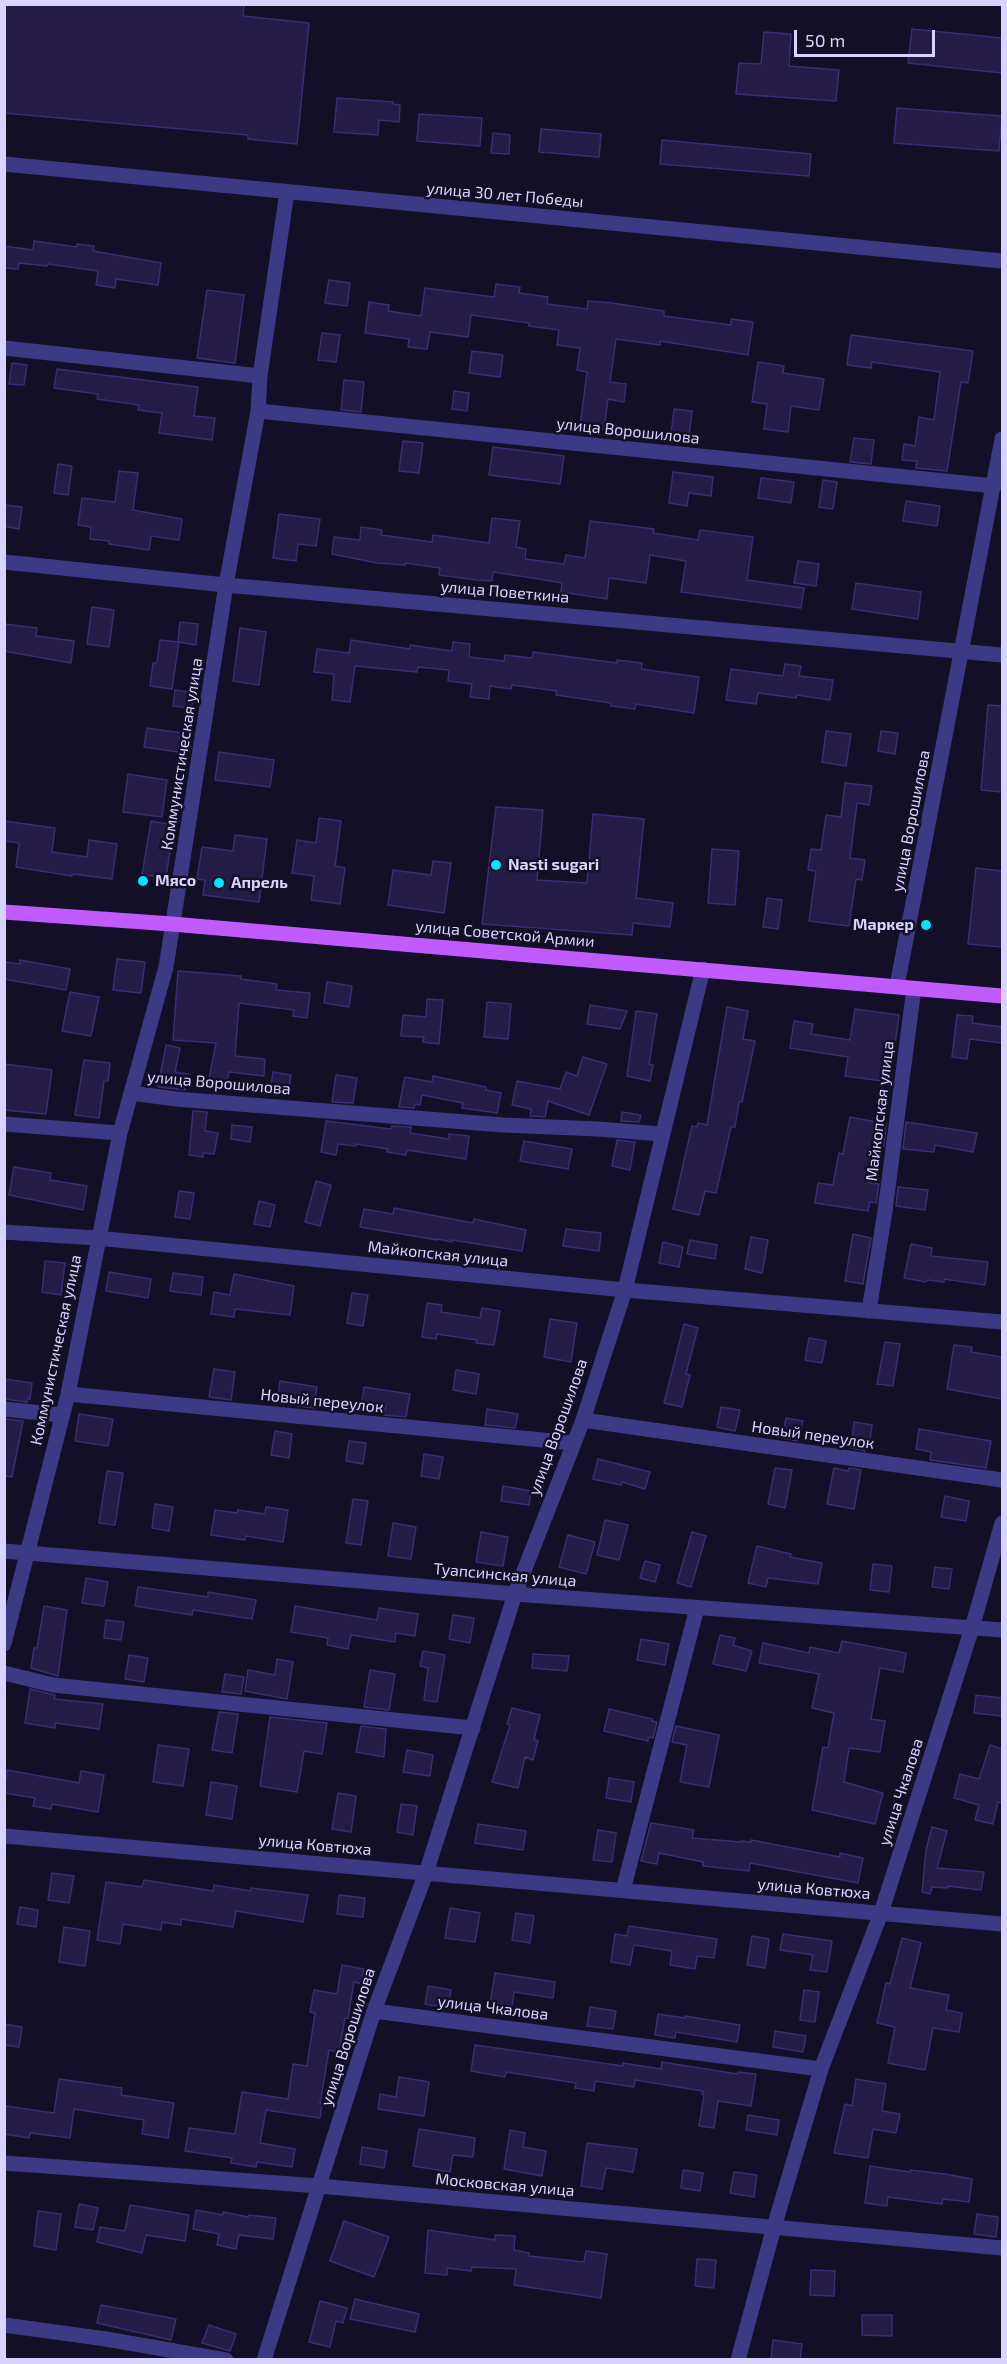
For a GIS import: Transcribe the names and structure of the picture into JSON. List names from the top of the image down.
{
  "streets": {
    "main road": ["улица Советской Армии"],
    "street": [
      "улица 30 лет Победы",
      "улица Ворошилова",
      "улица Поветкина",
      "Коммунистическая улица",
      "Майкопская улица",
      "Новый переулок",
      "Туапсинская улица",
      "улица Чкалова",
      "улица Ковтюха",
      "Московская улица"
    ]
  },
  "crossings": [
    ["улица 30 лет Победы", "Коммунистическая улица"],
    ["улица Ворошилова", "улица Поветкина"],
    ["улица Ворошилова", "Коммунистическая улица"],
    ["улица Ворошилова", "улица Советской Армии"],
    ["улица Ворошилова", "Майкопская улица"],
    ["улица Ворошилова", "Новый переулок"],
    ["улица Ворошилова", "Туапсинская улица"],
    ["улица Ворошилова", "улица Чкалова"],
    ["улица Ворошилова", "улица Ковтюха"],
    ["улица Ворошилова", "Московская улица"],
    ["улица Поветкина", "Коммунистическая улица"],
    ["Коммунистическая улица", "улица Советской Армии"],
    ["Коммунистическая улица", "Майкопская улица"],
    ["Коммунистическая улица", "Новый переулок"],
    ["Коммунистическая улица", "Туапсинская улица"],
    ["улица Советской Армии", "Майкопская улица"],
    ["Туапсинская улица", "улица Чкалова"],
    ["улица Чкалова", "улица Ковтюха"],
    ["улица Чкалова", "Московская улица"]
  ],
  "places": [
    "Nasti sugari",
    "Мясо",
    "Апрель",
    "Маркер"
  ],
  "scale_bar": "50 m"
}
